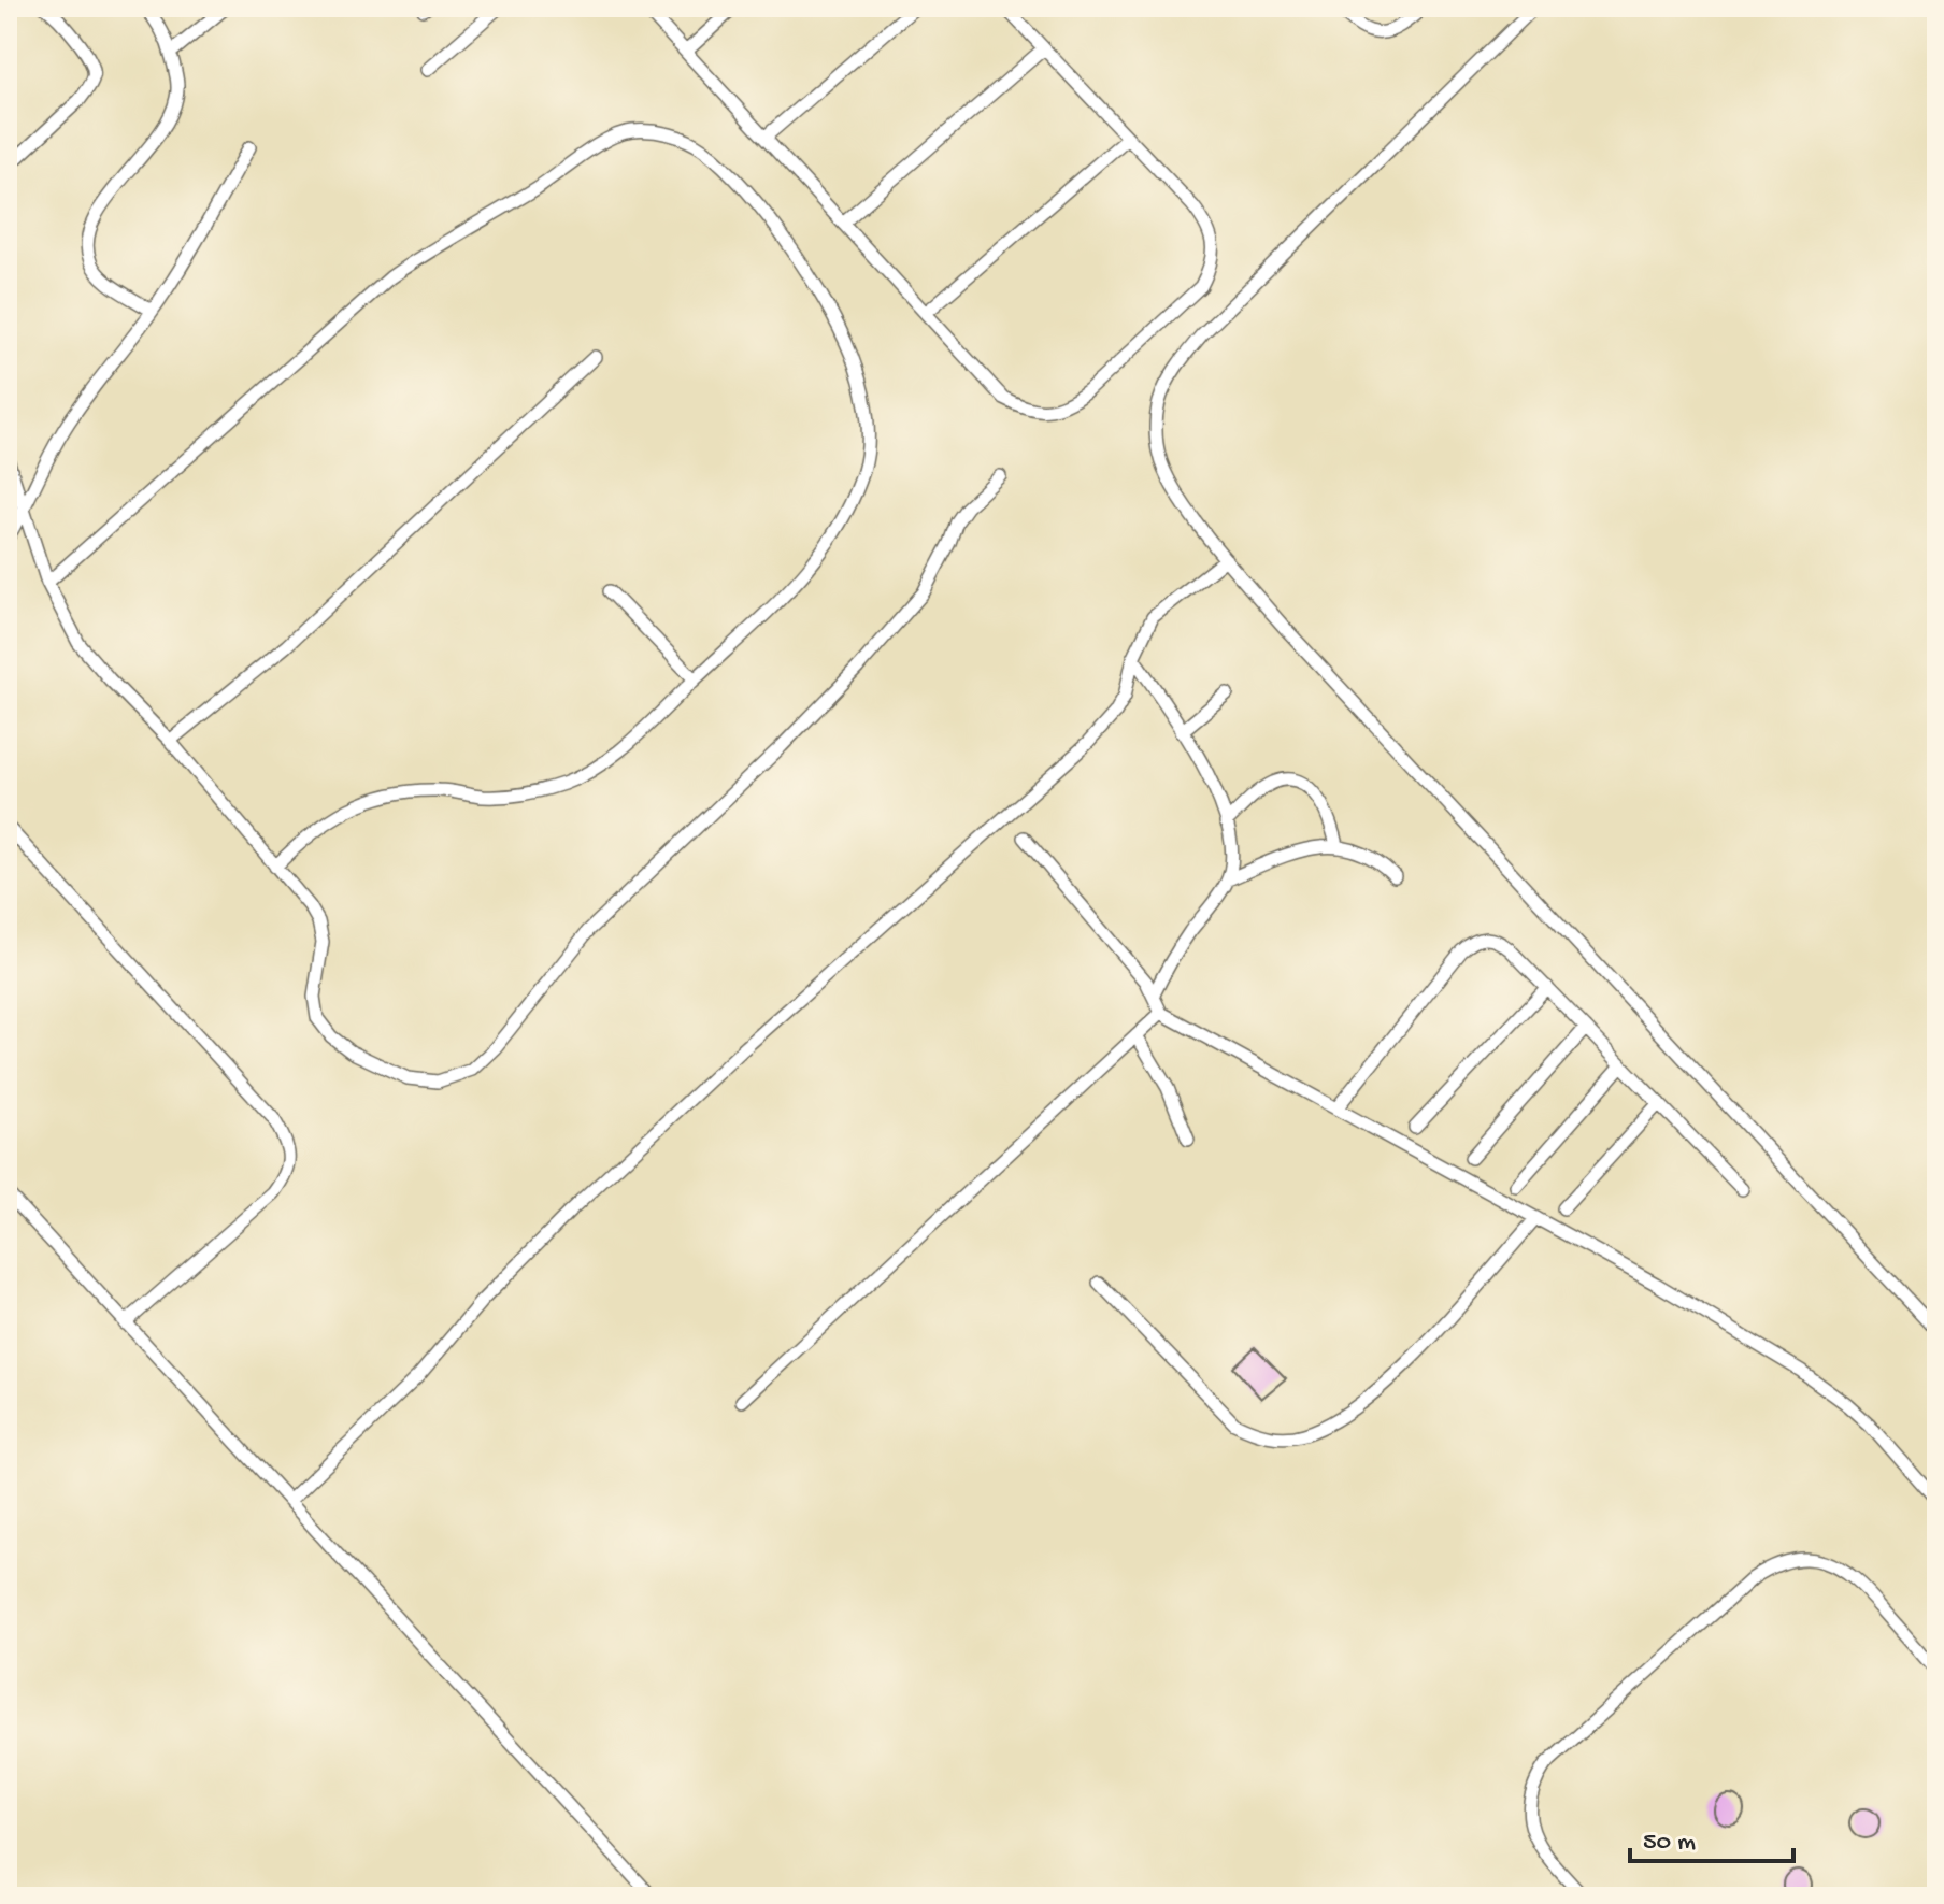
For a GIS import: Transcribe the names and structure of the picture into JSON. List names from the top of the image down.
{
  "scale_bar": "50 m"
}
